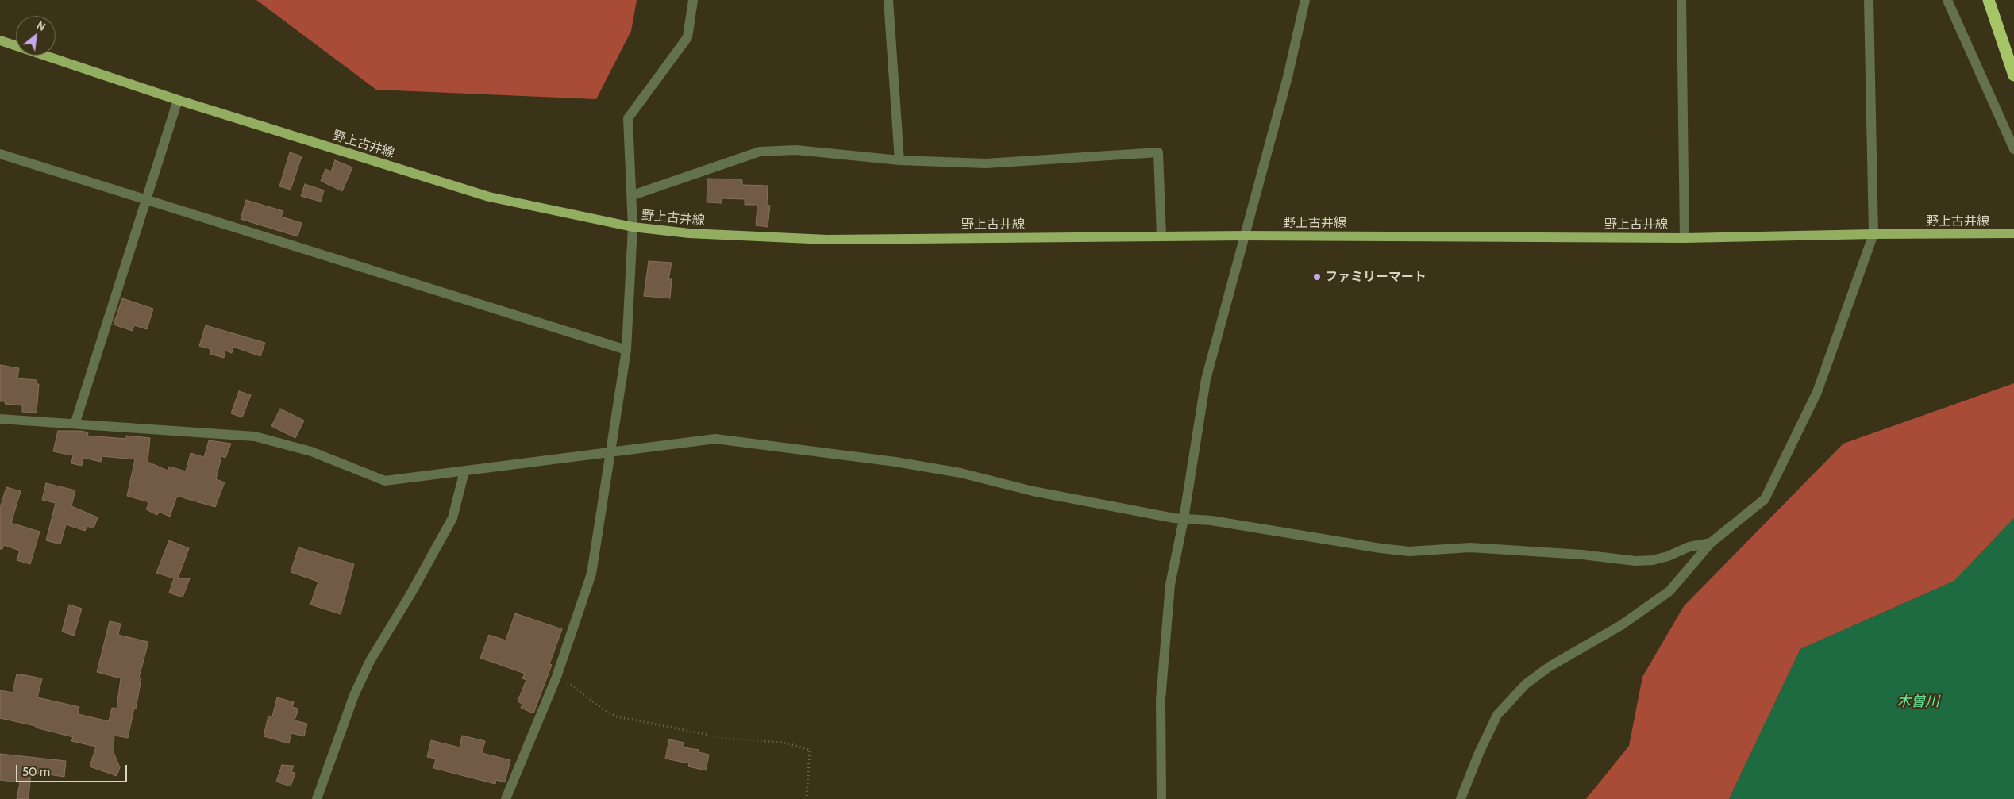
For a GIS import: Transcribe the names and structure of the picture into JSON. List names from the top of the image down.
{
  "streets": {
    "main road": ["野上古井線"]
  },
  "water": ["木曽川"],
  "places": ["ファミリーマート"],
  "scale_bar": "50 m",
  "north": "top right"
}
